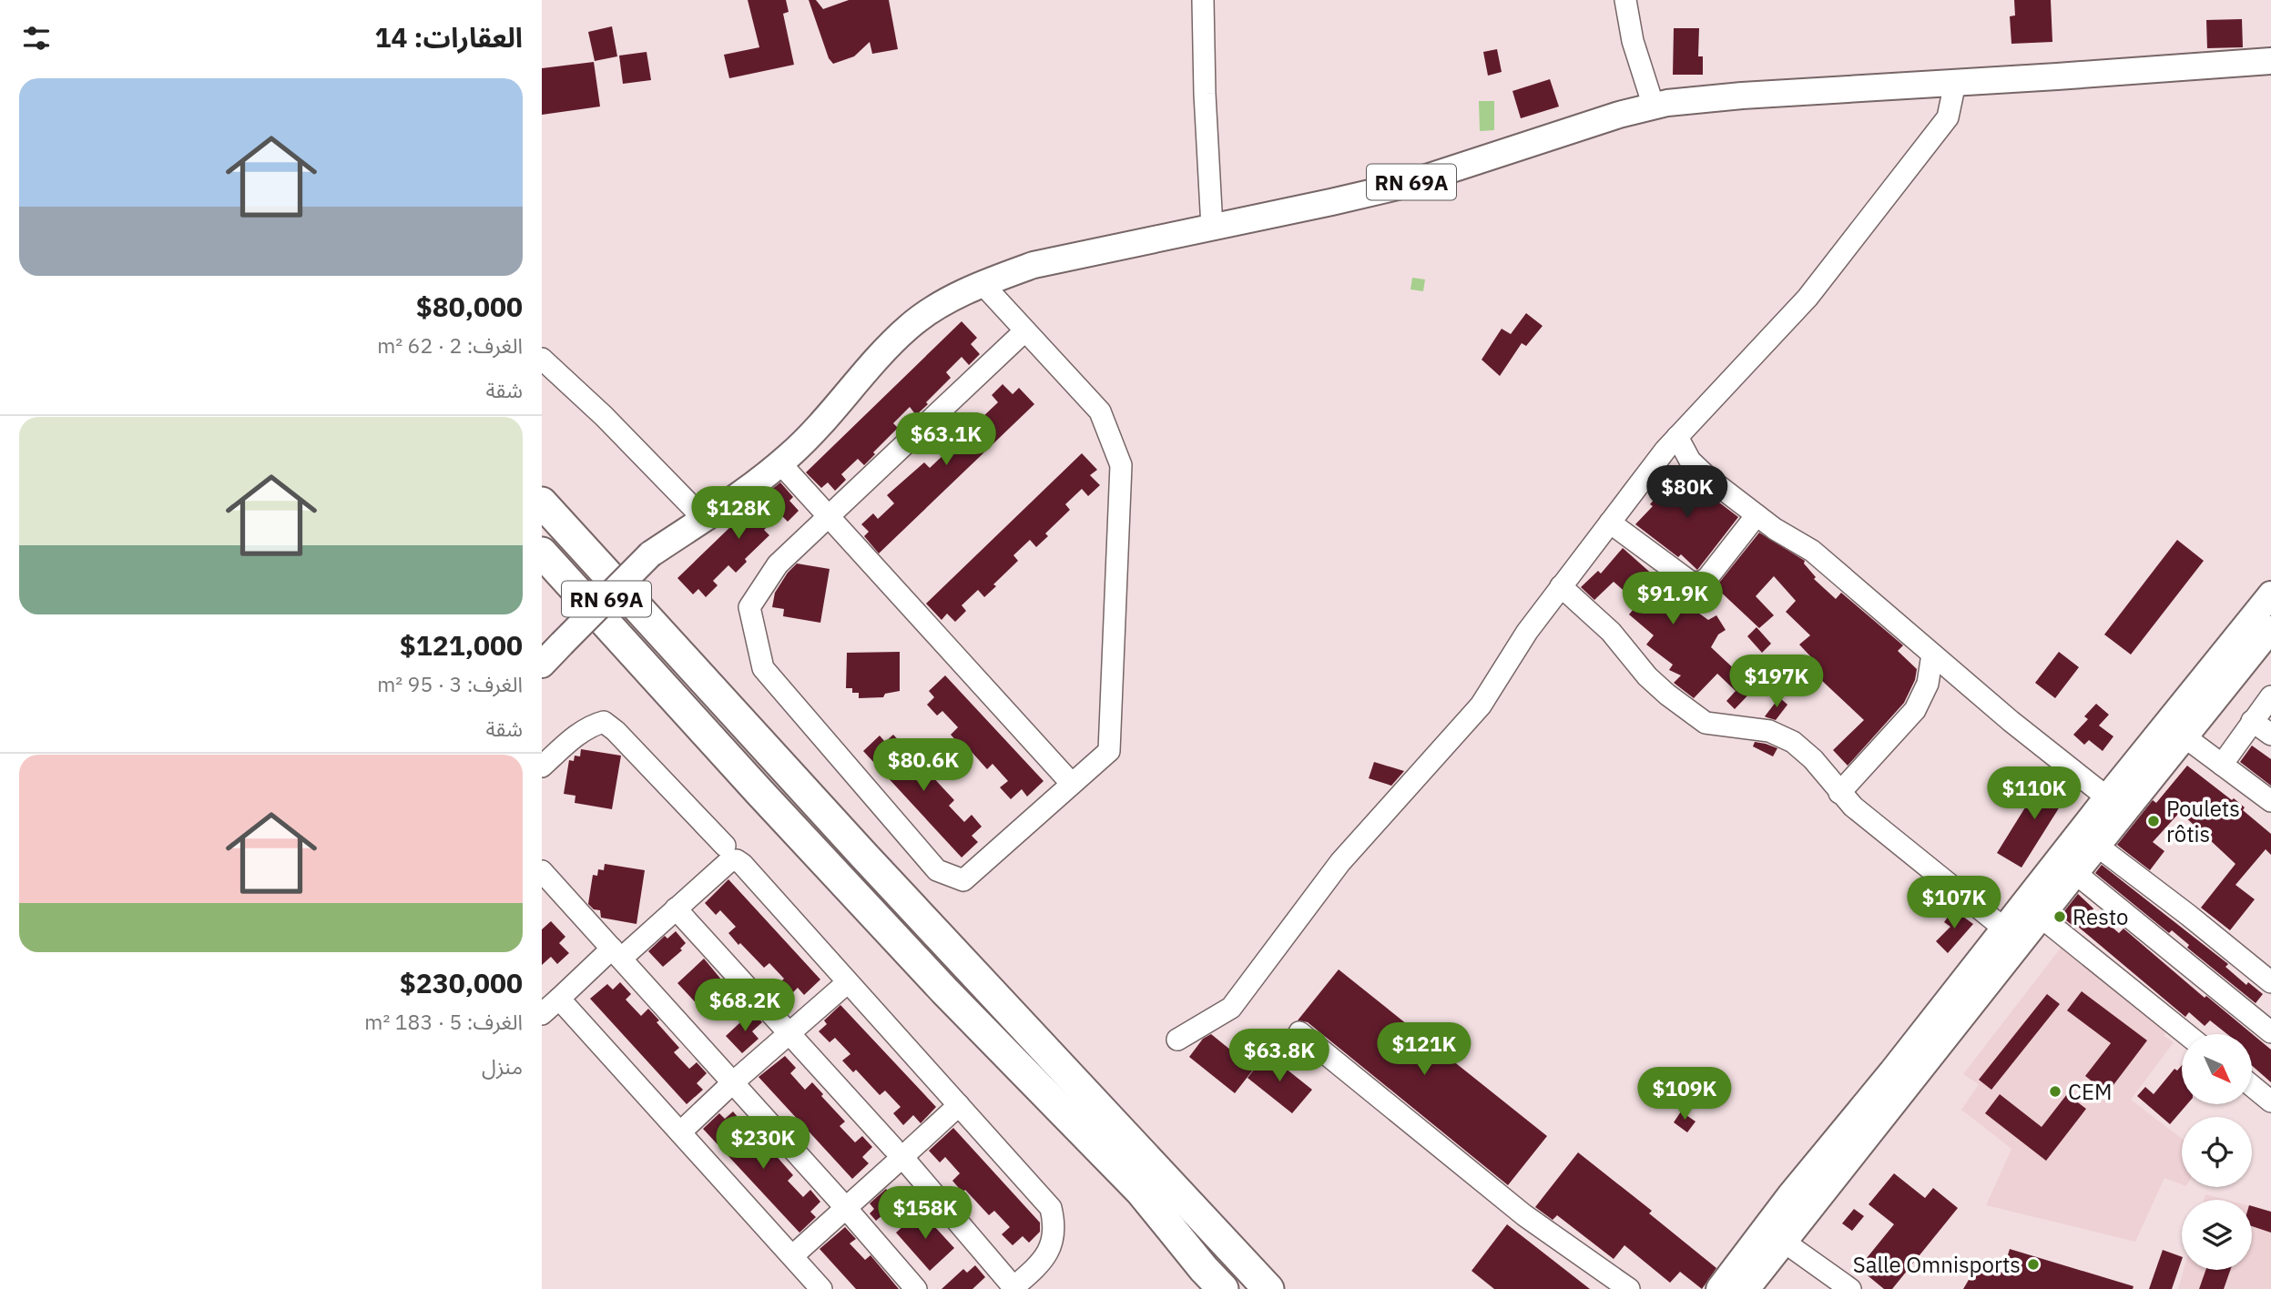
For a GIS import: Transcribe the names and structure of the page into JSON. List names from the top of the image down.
{
  "streets": {
    "main road": ["RN 69A"]
  },
  "places": [
    "Poulets rôtis",
    "Resto",
    "CEM",
    "Salle Omnisports"
  ],
  "north": "bottom right",
  "page": {
    "heading": "العقارات: 14",
    "list": [
      {
        "name": "$80,000",
        "note": "الغرف: 2 · 62 m² · شقة"
      },
      {
        "name": "$121,000",
        "note": "الغرف: 3 · 95 m² · شقة"
      },
      {
        "name": "$230,000",
        "note": "الغرف: 5 · 183 m² · منزل"
      }
    ],
    "price": [
      "$63.1K",
      "$80K",
      "$128K",
      "$91.9K",
      "$197K",
      "$80.6K",
      "$110K",
      "$107K",
      "$68.2K",
      "$121K",
      "$63.8K",
      "$109K",
      "$230K",
      "$158K"
    ]
  }
}
